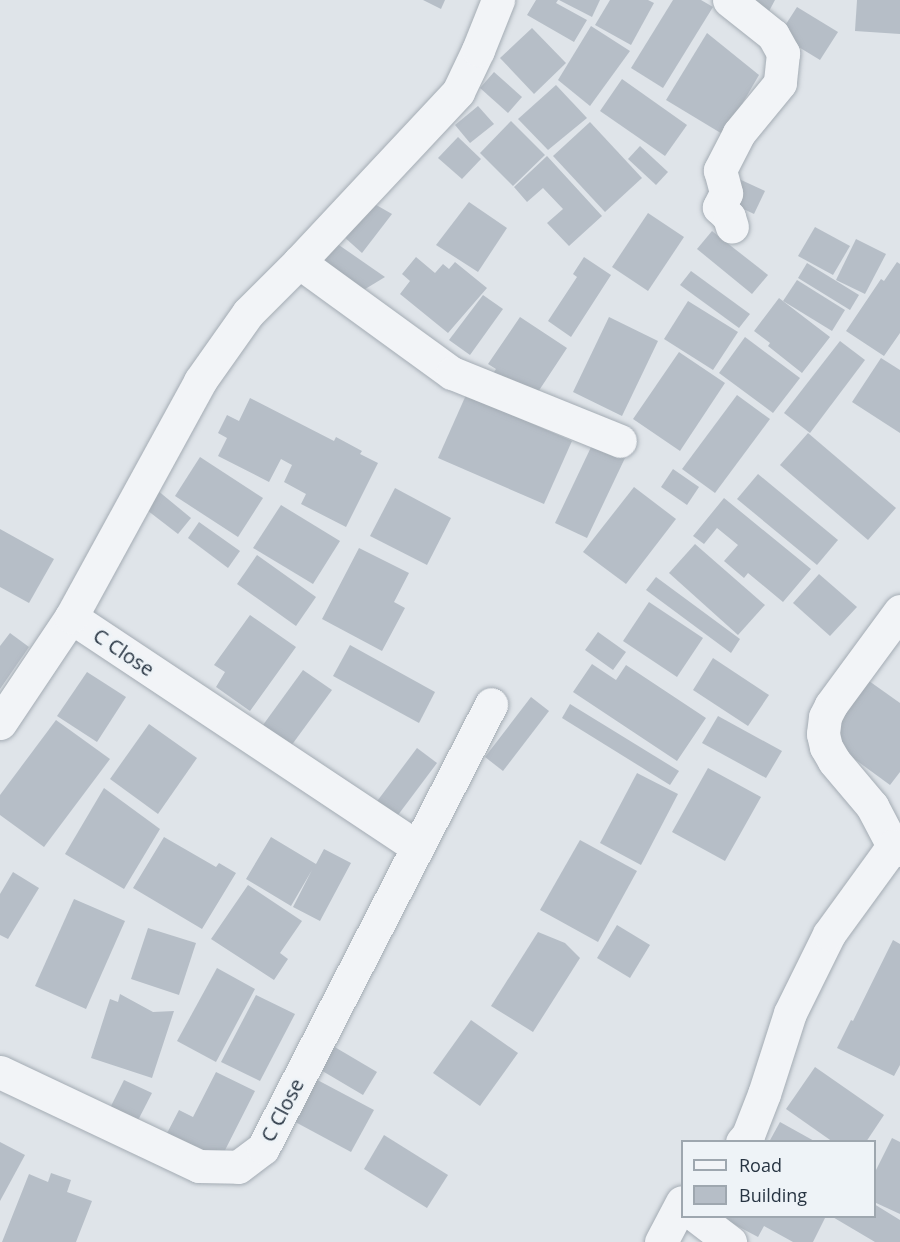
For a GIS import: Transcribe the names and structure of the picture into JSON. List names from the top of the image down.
{
  "streets": {
    "street": ["C Close"]
  },
  "legend": ["Road", "Building"]
}
